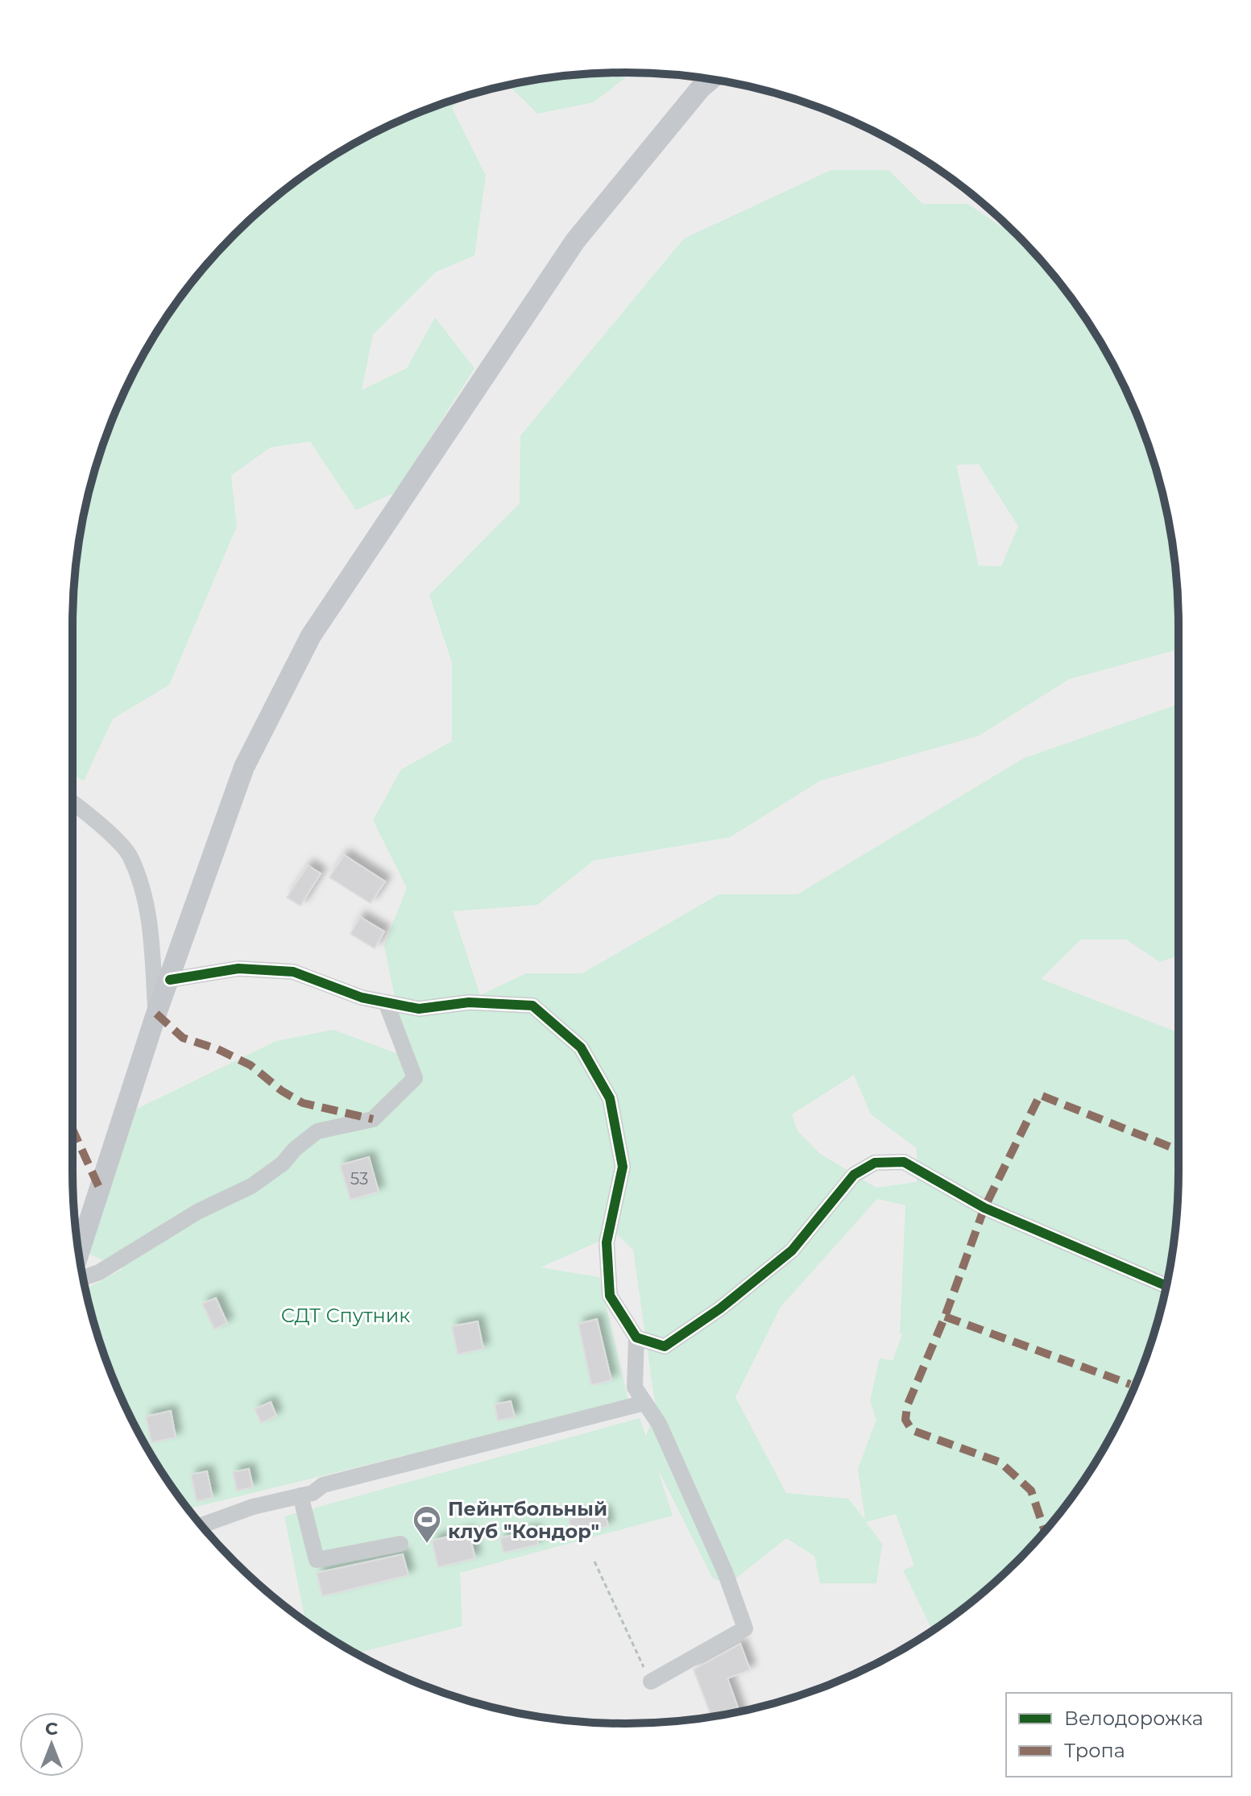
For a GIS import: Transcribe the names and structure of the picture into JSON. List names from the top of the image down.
{
  "parks": ["СДТ Спутник"],
  "places": {
    "sports": ["Пейнтбольный клуб \"Кондор\""]
  },
  "house_numbers": ["53"],
  "legend": ["Велодорожка", "Тропа"],
  "north": "top"
}
